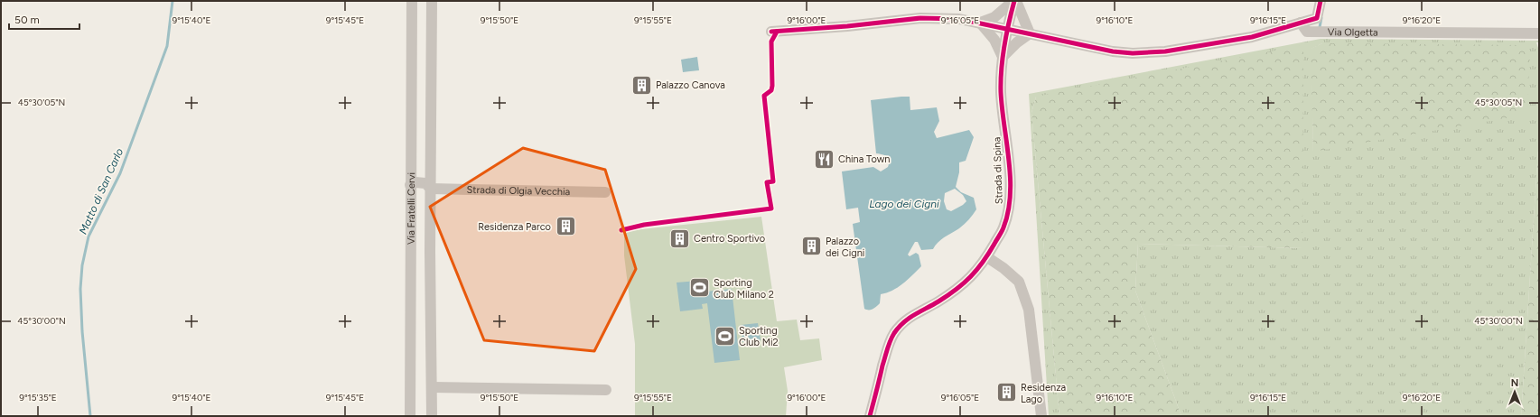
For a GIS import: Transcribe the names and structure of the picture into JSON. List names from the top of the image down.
{
  "streets": {
    "street": [
      "Via Olgetta",
      "Strada di Spina",
      "Strada di Olgia Vecchia",
      "Via Fratelli Cervi"
    ]
  },
  "crossings": [
    ["Strada di Olgia Vecchia", "Via Fratelli Cervi"]
  ],
  "water": ["Matto di San Carlo", "Lago dei Cigni"],
  "places": {
    "building": [
      "Palazzo Canova",
      "Residenza Parco",
      "Centro Sportivo",
      "Palazzo dei Cigni",
      "Residenza Lago"
    ],
    "restaurant": ["China Town"],
    "sports": ["Sporting Club Milano 2", "Sporting Club Mi2"]
  },
  "scale_bar": "50 m",
  "north": "top",
  "coordinates": [
    "9°15'40\"E",
    "9°15'45\"E",
    "9°15'50\"E",
    "9°15'55\"E",
    "9°16'00\"E",
    "9°16'05\"E",
    "9°16'10\"E",
    "9°16'15\"E",
    "9°16'20\"E",
    "45°30'05\"N",
    "45°30'00\"N",
    "9°15'35\"E"
  ]
}
